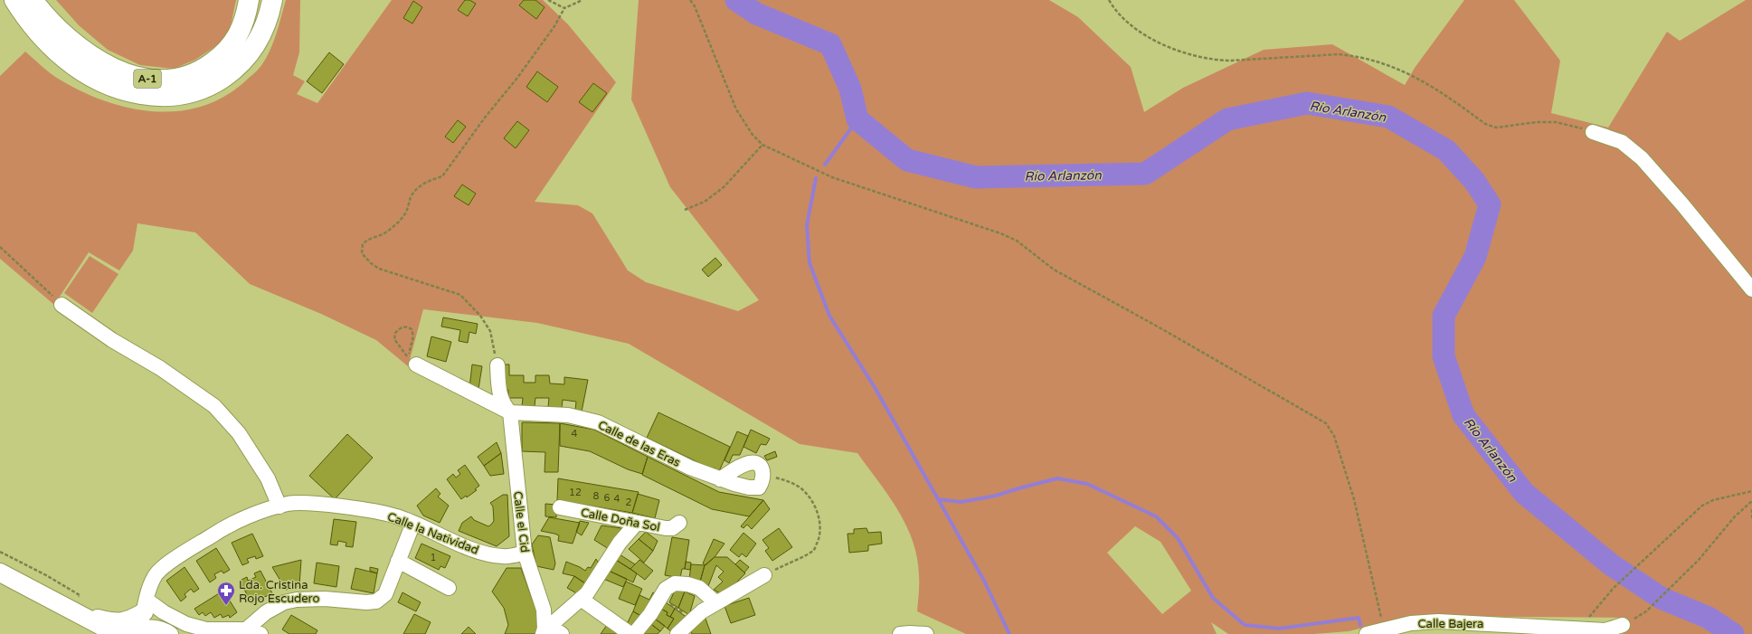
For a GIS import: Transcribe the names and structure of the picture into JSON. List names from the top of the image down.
{
  "streets": {
    "highway": ["A-1"],
    "street": [
      "Calle de las Eras",
      "Calle Doña Sol",
      "Calle el Cid",
      "Calle la Natividad",
      "Calle Bajera"
    ]
  },
  "crossings": [
    ["Calle de las Eras", "Calle el Cid"],
    ["Calle Doña Sol", "Calle el Cid"],
    ["Calle el Cid", "Calle la Natividad"]
  ],
  "water": ["Río Arlanzón"],
  "places": {
    "pharmacy": ["Lda. Cristina Rojo Escudero"]
  },
  "house_numbers": [
    "4",
    "12",
    "8",
    "6",
    "4",
    "2",
    "1"
  ]
}
